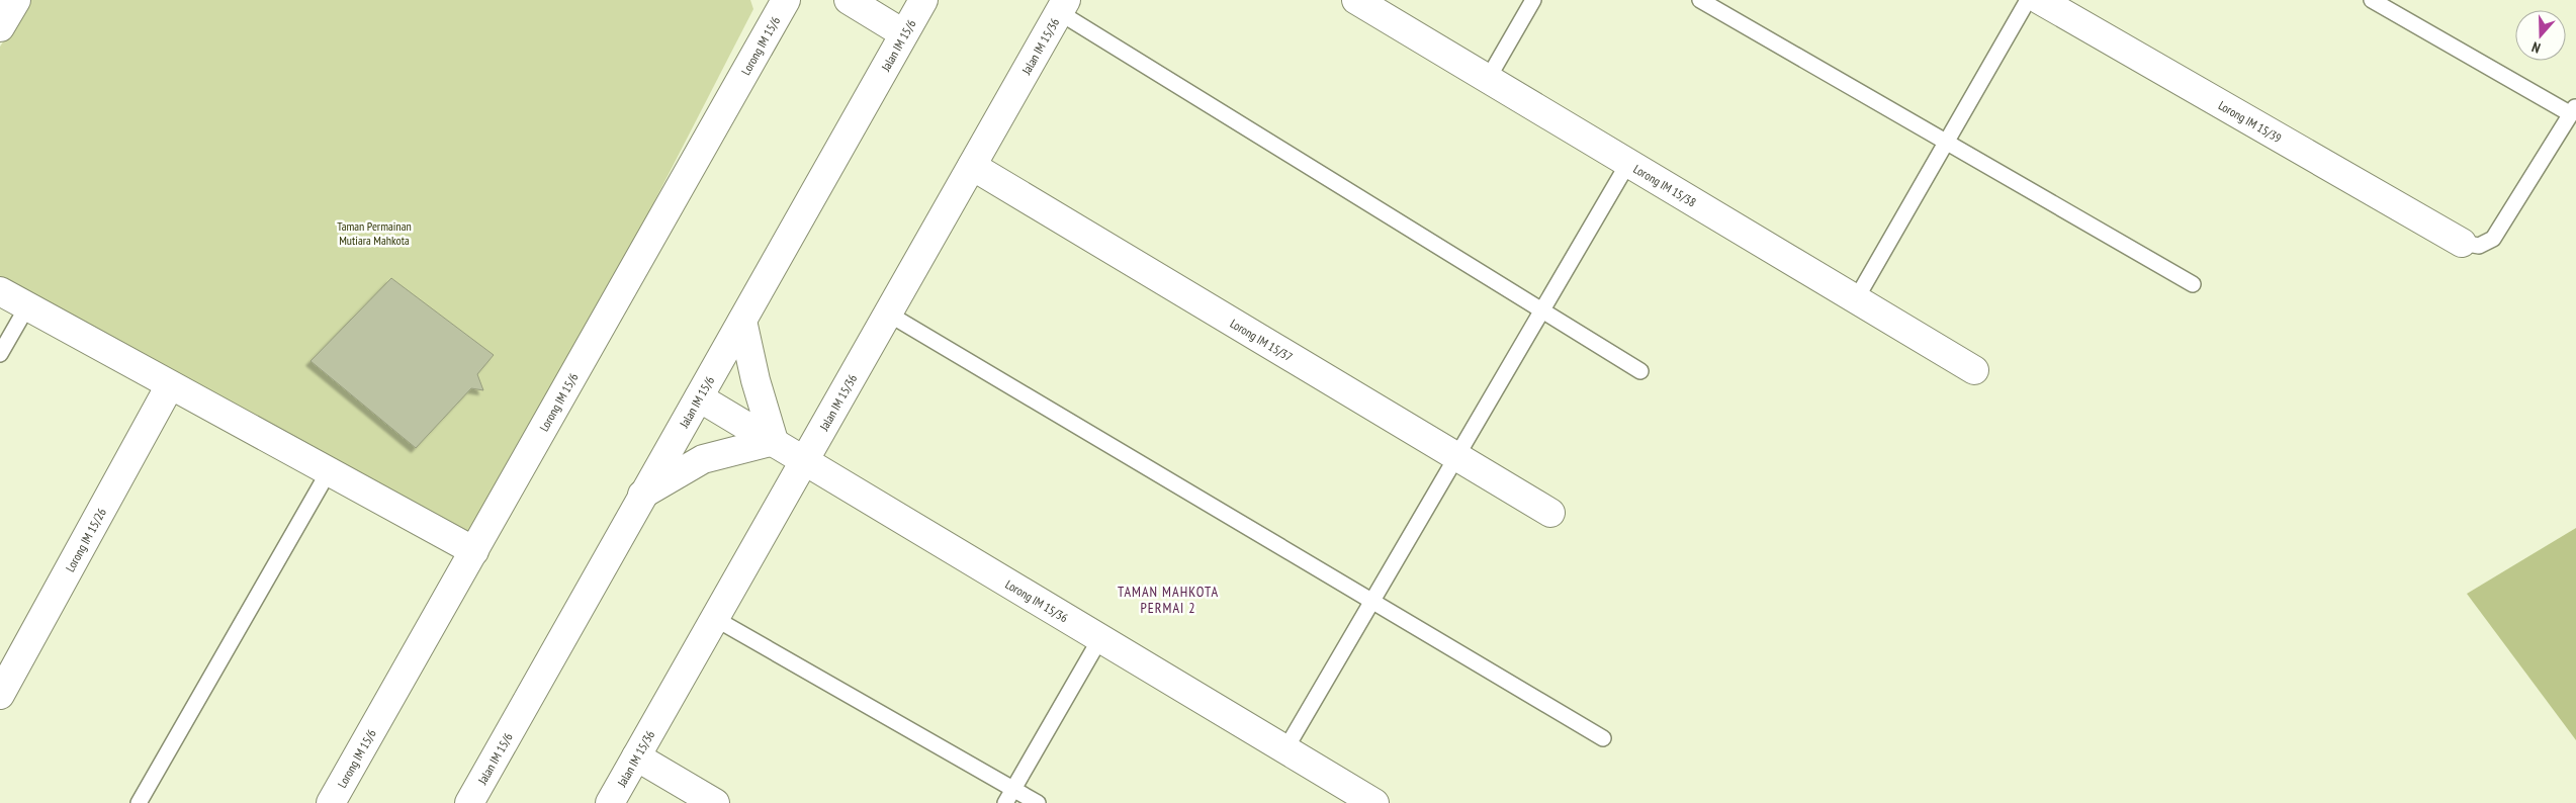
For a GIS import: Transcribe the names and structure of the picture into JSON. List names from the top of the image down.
{
  "streets": {
    "street": [
      "Jalan IM 15/6",
      "Lorong IM 15/6",
      "Jalan IM 15/36",
      "Lorong IM 15/39",
      "Lorong IM 15/38",
      "Lorong IM 15/37",
      "Lorong IM 15/26",
      "Lorong IM 15/36"
    ]
  },
  "crossings": [
    ["Jalan IM 15/6", "Lorong IM 15/36"],
    ["Jalan IM 15/36", "Lorong IM 15/37"],
    ["Jalan IM 15/36", "Lorong IM 15/36"]
  ],
  "districts": ["TAMAN MAHKOTA PERMAI 2"],
  "parks": ["Taman Permainan Mutiara Mahkota"],
  "north": "bottom"
}
